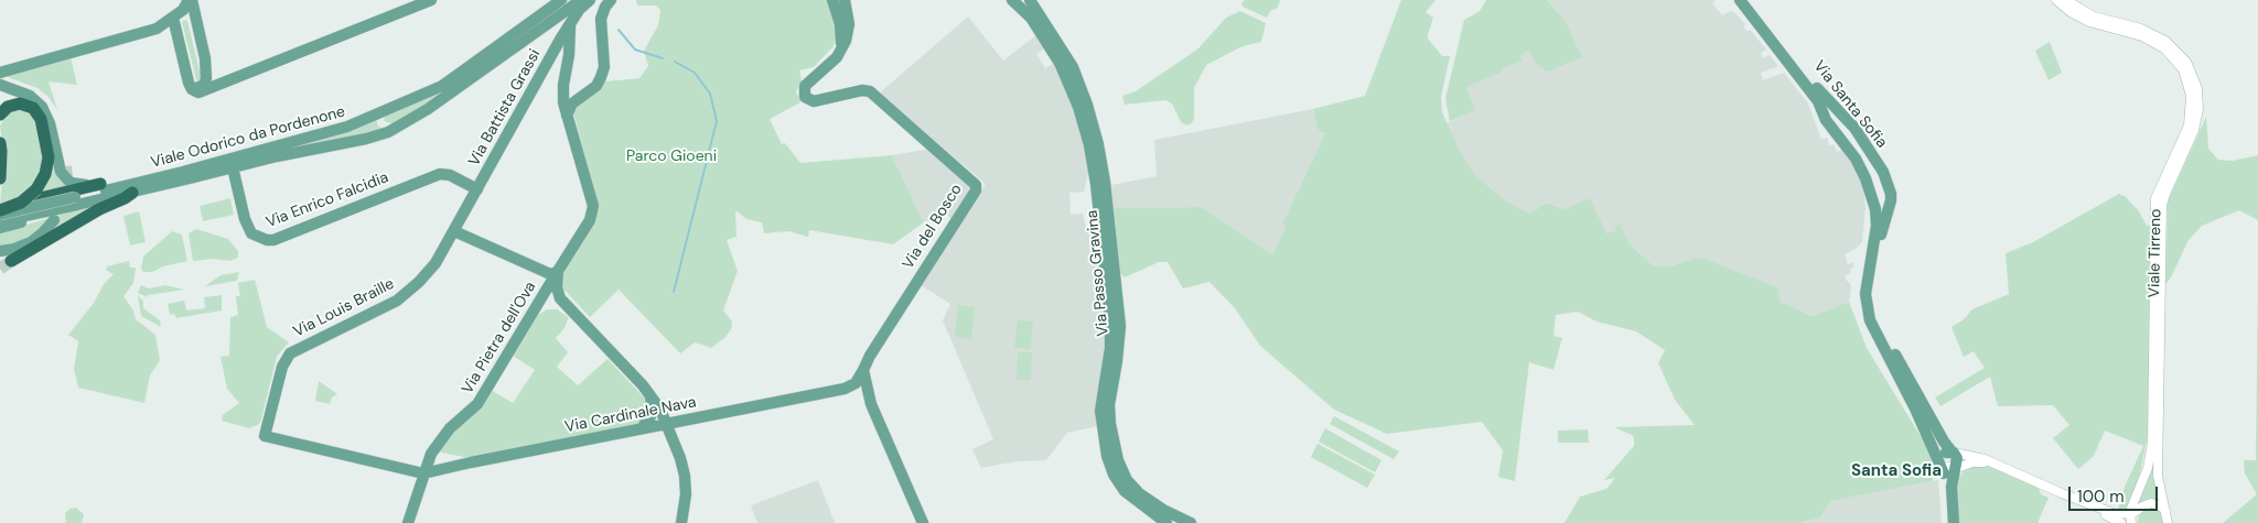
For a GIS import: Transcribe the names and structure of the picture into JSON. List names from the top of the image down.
{
  "streets": {
    "main road": [
      "Via Santa Sofia",
      "Via Battista Grassi",
      "Viale Odorico da Pordenone",
      "Via Enrico Falcidia",
      "Via del Bosco",
      "Via Passo Gravina",
      "Via Louis Braille",
      "Via Pietra dell'Ova",
      "Via Cardinale Nava"
    ],
    "street": ["Viale Tirreno"]
  },
  "crossings": [
    ["Via Battista Grassi", "Via Enrico Falcidia"],
    ["Via Battista Grassi", "Via Louis Braille"],
    ["Via Battista Grassi", "Via Pietra dell'Ova"],
    ["Viale Odorico da Pordenone", "Via Enrico Falcidia"],
    ["Via Enrico Falcidia", "Via Louis Braille"],
    ["Via Louis Braille", "Via Pietra dell'Ova"],
    ["Via Louis Braille", "Via Cardinale Nava"],
    ["Via Pietra dell'Ova", "Via Cardinale Nava"]
  ],
  "districts": ["Santa Sofia"],
  "parks": ["Parco Gioeni"],
  "scale_bar": "100 m"
}
